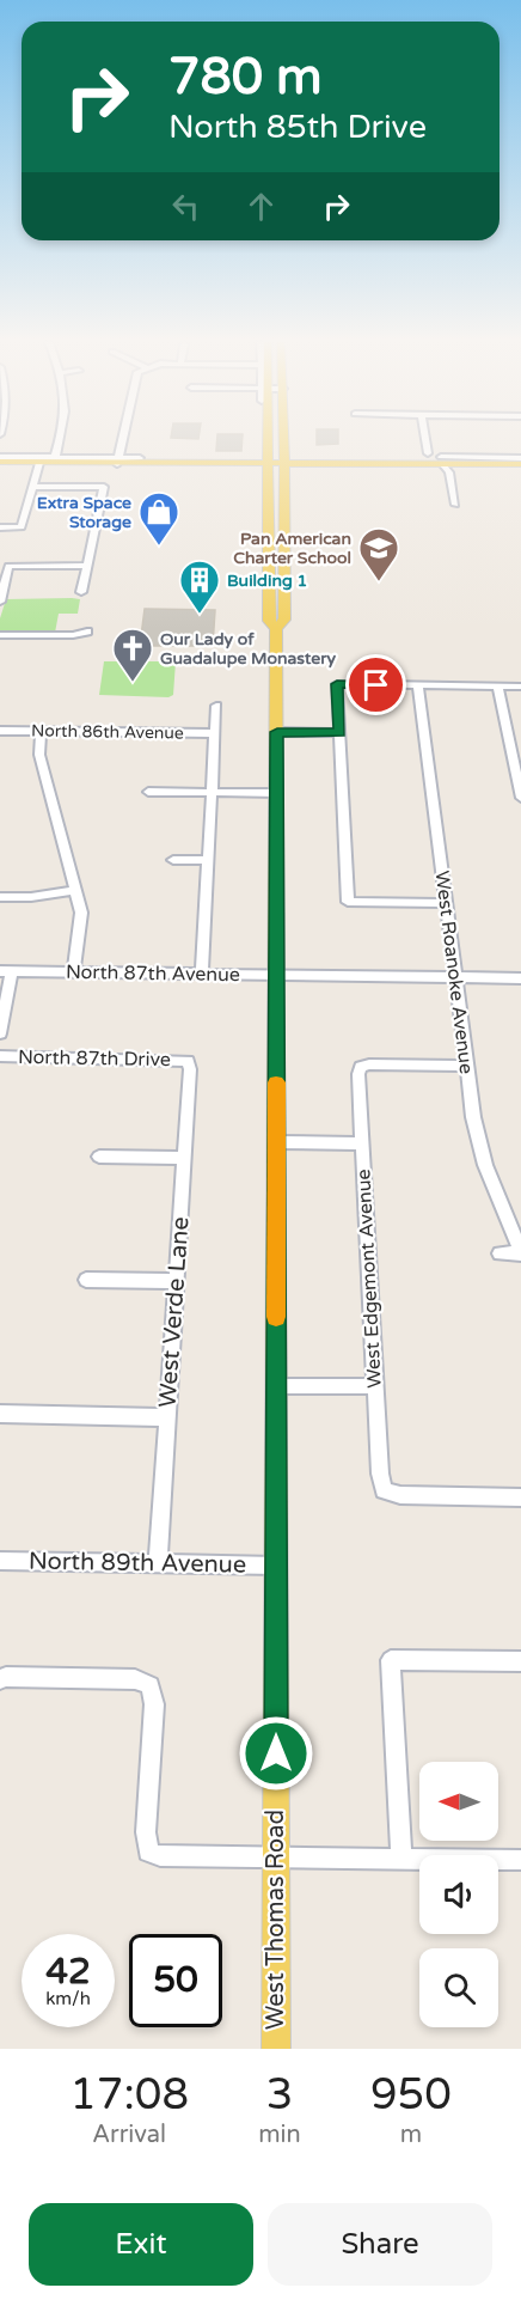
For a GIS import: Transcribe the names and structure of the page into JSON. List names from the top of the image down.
{
  "streets": {
    "main road": ["West Thomas Road"],
    "street": [
      "North 86th Avenue",
      "West Roanoke Avenue",
      "North 87th Avenue",
      "North 87th Drive",
      "West Edgemont Avenue",
      "West Verde Lane",
      "North 89th Avenue"
    ]
  },
  "crossings": [
    ["West Roanoke Avenue", "North 87th Avenue"],
    ["West Roanoke Avenue", "West Edgemont Avenue"],
    ["North 87th Avenue", "West Thomas Road"],
    ["North 87th Drive", "West Verde Lane"],
    ["West Verde Lane", "North 89th Avenue"],
    ["North 89th Avenue", "West Thomas Road"]
  ],
  "places": {
    "shop": ["Extra Space Storage"],
    "school or university": ["Pan American Charter School"],
    "building": ["Building 1"],
    "church": ["Our Lady of Guadalupe Monastery"]
  },
  "north": "left",
  "page": {
    "turn": ["780 m", "North 85th Drive"],
    "speed": "42 km/h",
    "limit": "50",
    "eta": [
      "17:08",
      "Arrival",
      "3",
      "min",
      "950",
      "m"
    ],
    "buttons": ["Exit", "Share"]
  }
}
